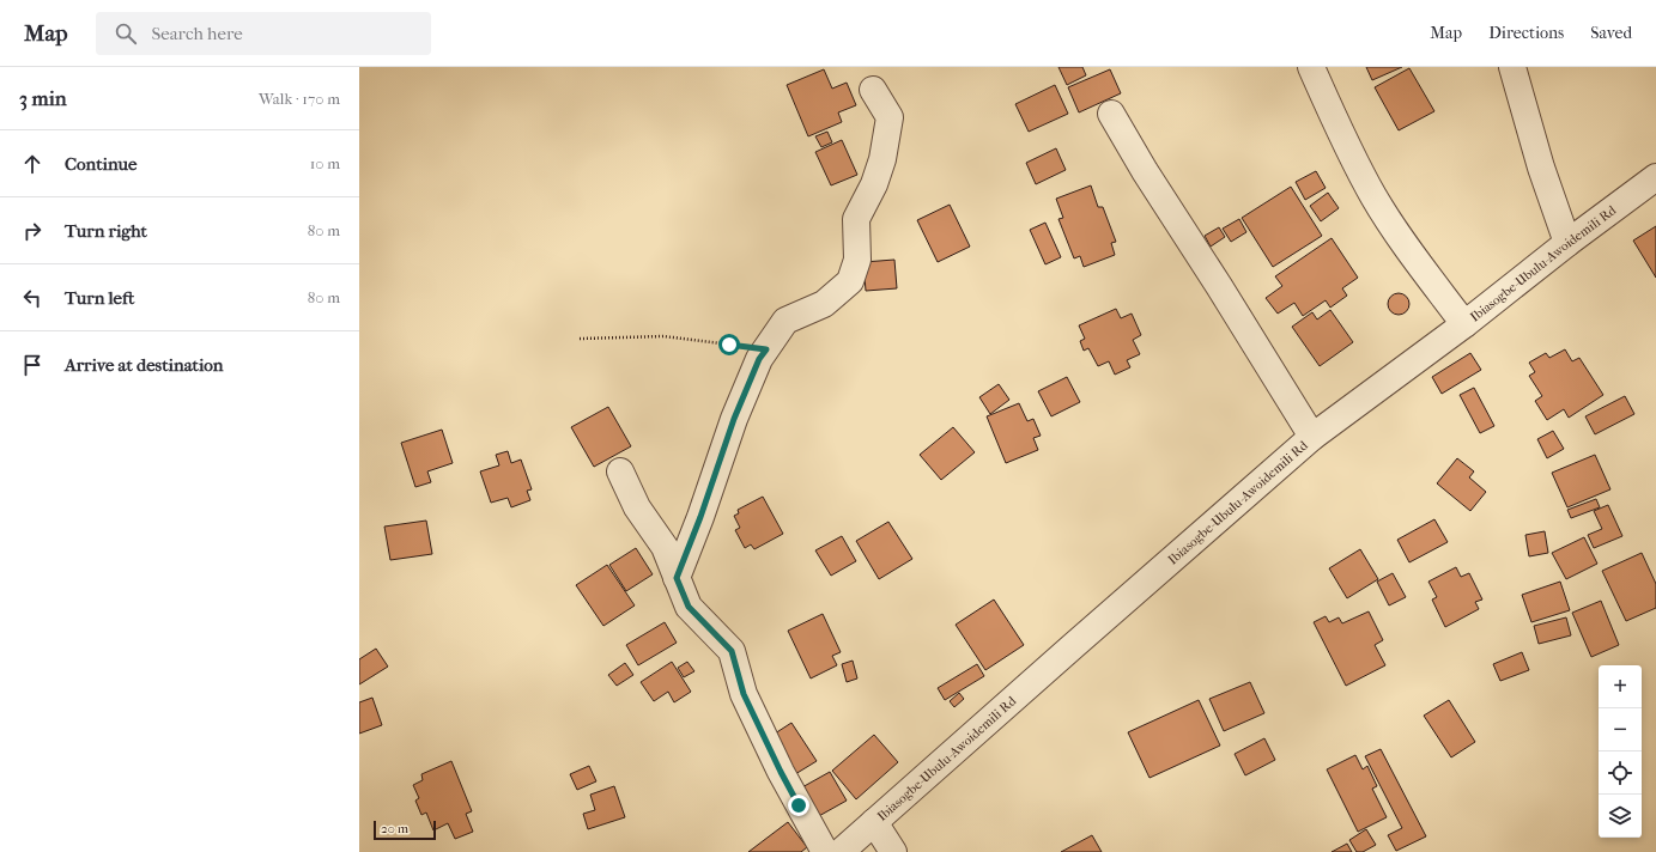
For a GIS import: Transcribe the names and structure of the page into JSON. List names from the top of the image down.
{
  "streets": {
    "street": ["Ibiasogbe-Ubulu-Awoidemili Rd"]
  },
  "scale_bar": "20 m",
  "page": {
    "header": "Map",
    "search": "Search here",
    "nav": ["Map", "Directions", "Saved"],
    "heading": ["3 min", "Walk · 170 m"],
    "list": [
      ["Continue", "10 m"],
      ["Turn right", "80 m"],
      ["Turn left", "80 m"],
      "Arrive at destination"
    ],
    "map_buttons": ["+", "−"],
    "scale": "20 m"
  }
}
